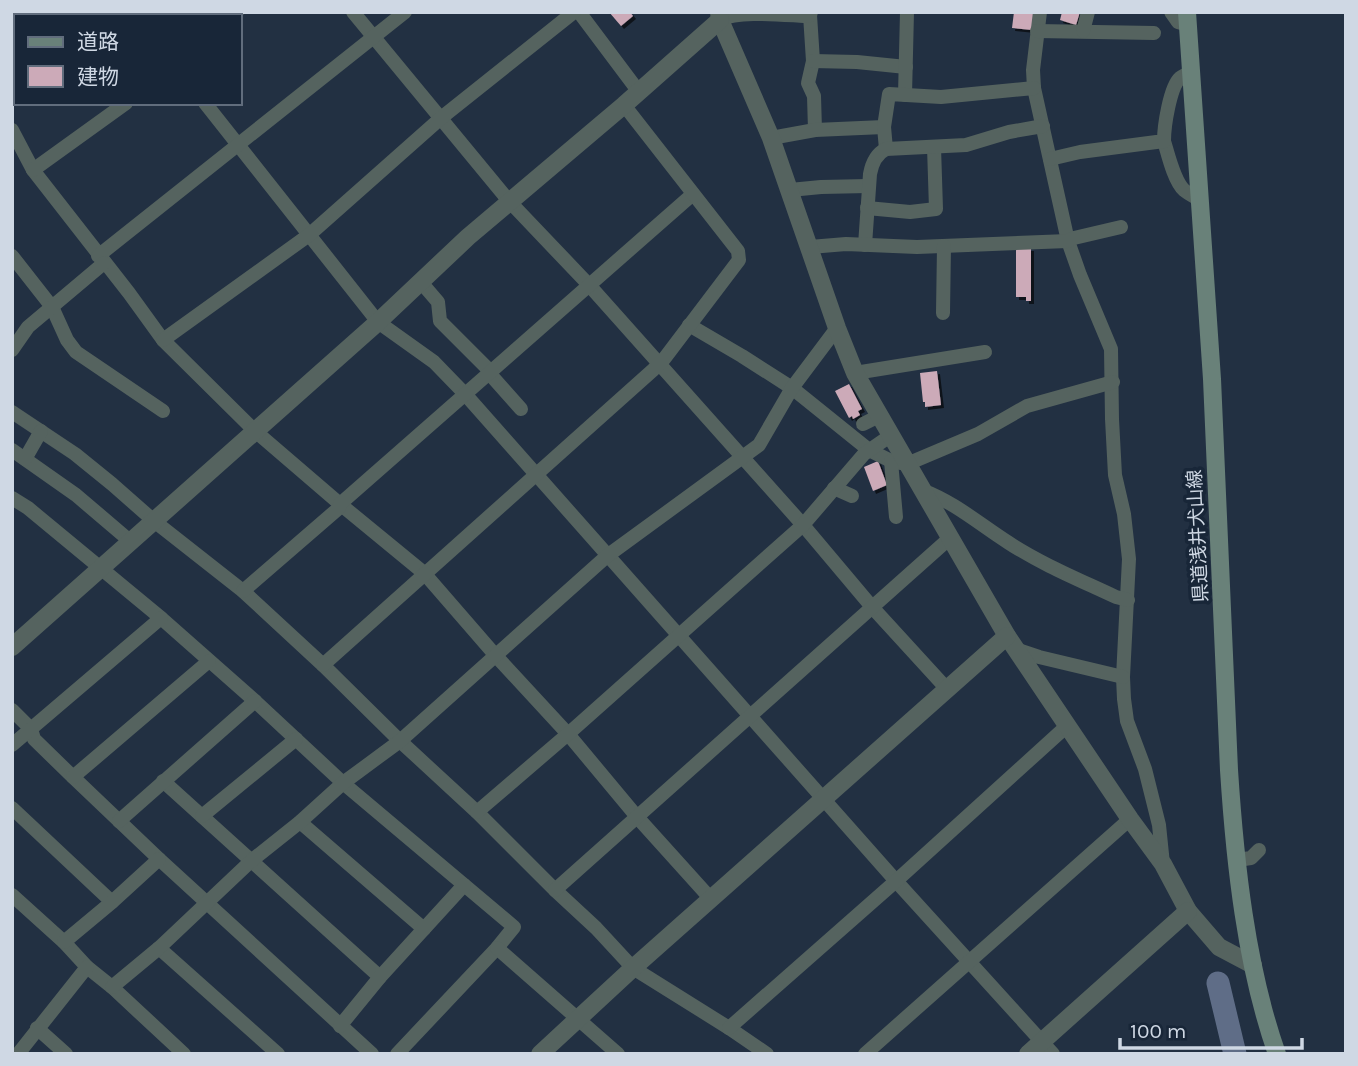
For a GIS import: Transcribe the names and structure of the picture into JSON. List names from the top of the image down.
{
  "streets": {
    "main road": ["県道浅井犬山線"]
  },
  "legend": ["道路", "建物"],
  "scale_bar": "100 m"
}
